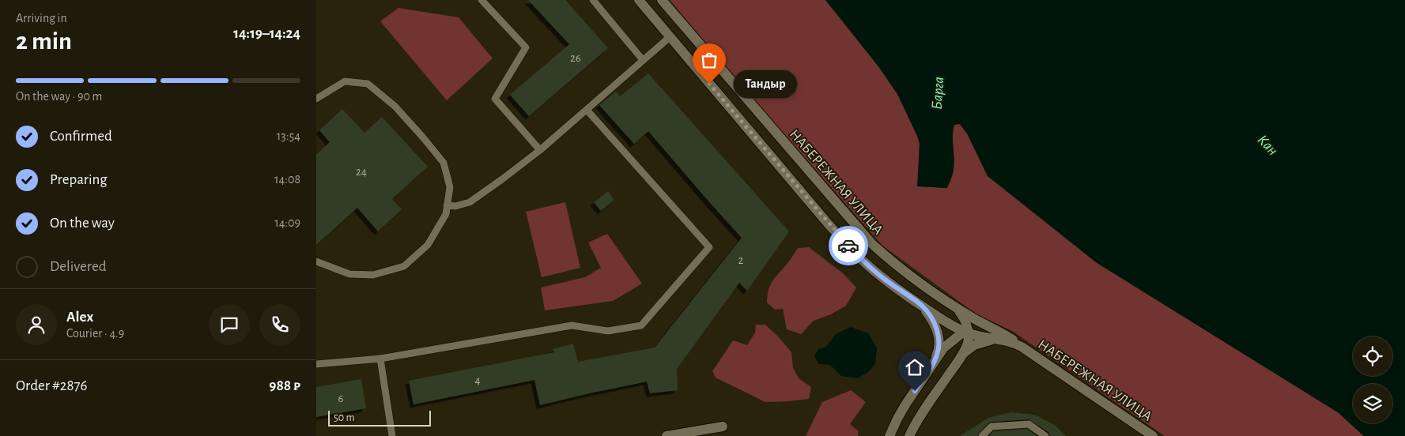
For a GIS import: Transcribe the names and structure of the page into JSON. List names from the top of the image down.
{
  "streets": {
    "main road": ["НАБЕРЕЖНАЯ УЛИЦА"]
  },
  "water": ["Барга", "Кан"],
  "places": ["Тандыр"],
  "house_numbers": [
    "26",
    "24",
    "2",
    "4",
    "6"
  ],
  "scale_bar": "50 m",
  "page": {
    "heading": ["2 min", "Arriving in", "14:19–14:24"],
    "panel": [
      "Alex",
      "Courier · 4.9",
      "Order #2876",
      "988 ₽"
    ],
    "bar": "On the way · 90 m",
    "bubble": "Тандыр",
    "list": [
      ["Confirmed", "13:54"],
      ["Preparing", "14:08"],
      ["On the way", "14:09"],
      "Delivered"
    ],
    "scale": "50 m"
  }
}
